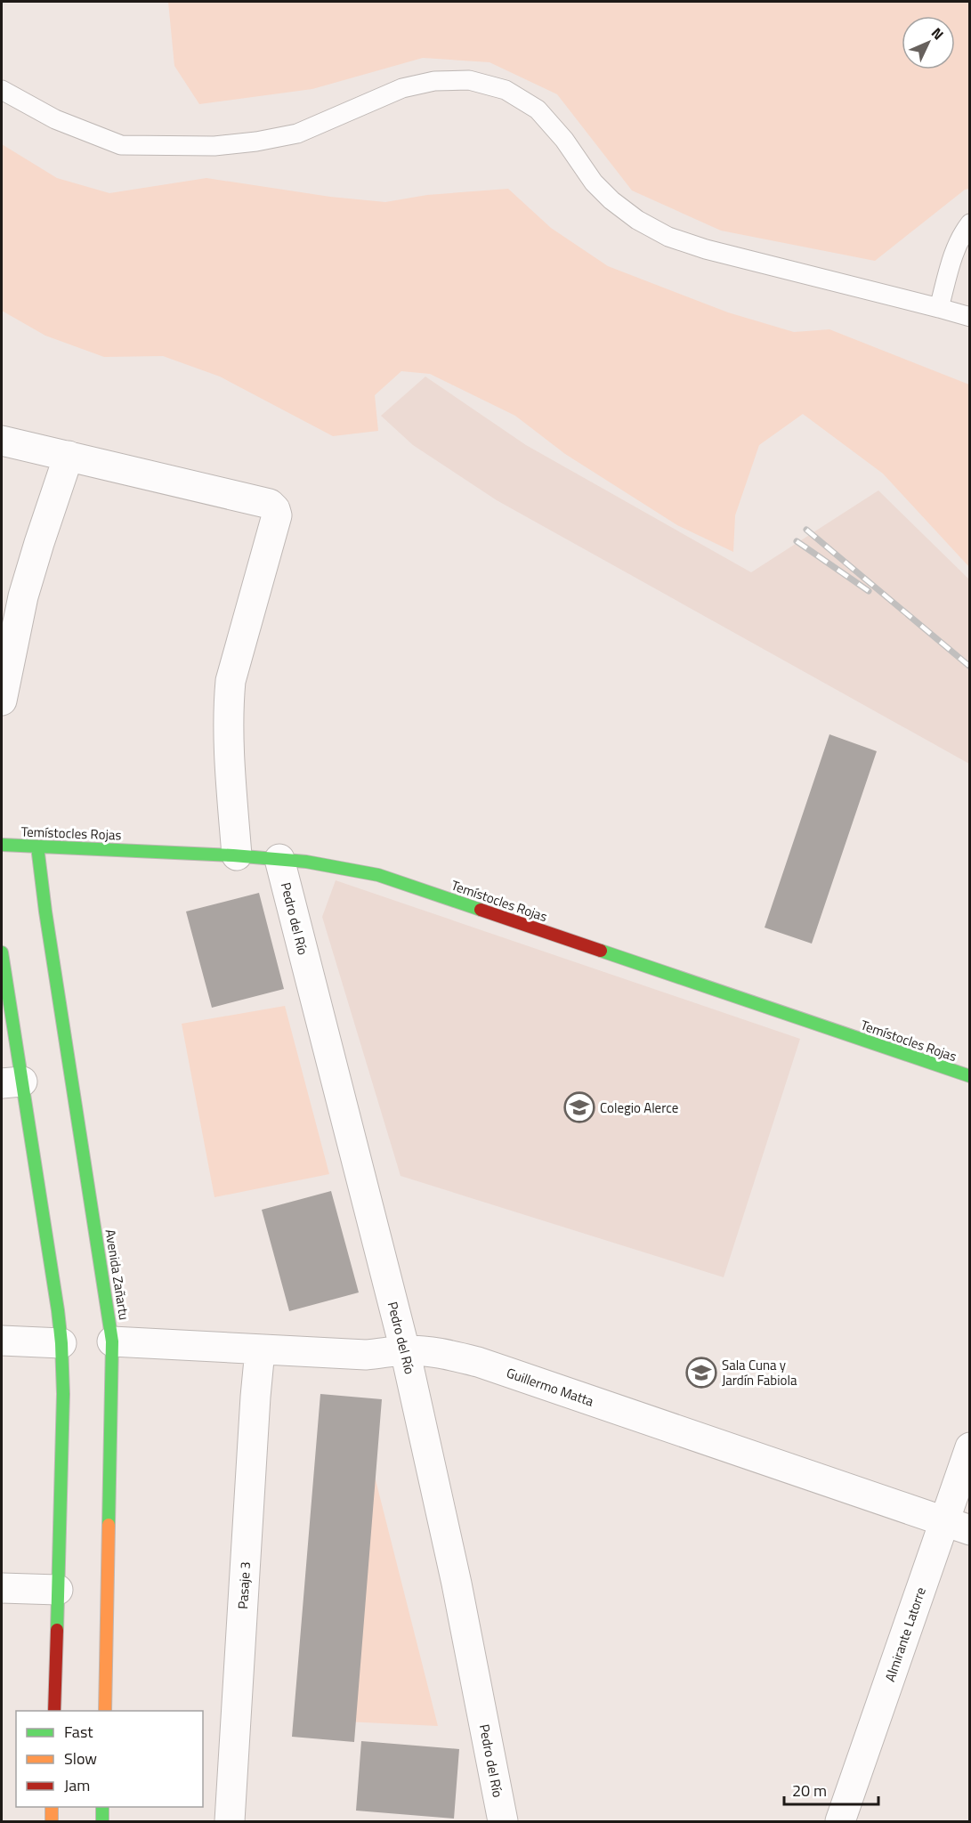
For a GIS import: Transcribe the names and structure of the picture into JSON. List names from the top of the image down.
{
  "streets": {
    "street": [
      "Temístocles Rojas",
      "Pedro del Río",
      "Avenida Zañartu",
      "Guillermo Matta",
      "Pasaje 3",
      "Almirante Latorre"
    ]
  },
  "crossings": [
    ["Temístocles Rojas", "Pedro del Río"],
    ["Temístocles Rojas", "Avenida Zañartu"],
    ["Pedro del Río", "Guillermo Matta"],
    ["Avenida Zañartu", "Guillermo Matta"],
    ["Guillermo Matta", "Pasaje 3"],
    ["Guillermo Matta", "Almirante Latorre"]
  ],
  "places": {
    "school or university": ["Colegio Alerce", "Sala Cuna y Jardín Fabiola"]
  },
  "legend": ["Fast", "Slow", "Jam"],
  "scale_bar": "20 m",
  "north": "top right"
}
